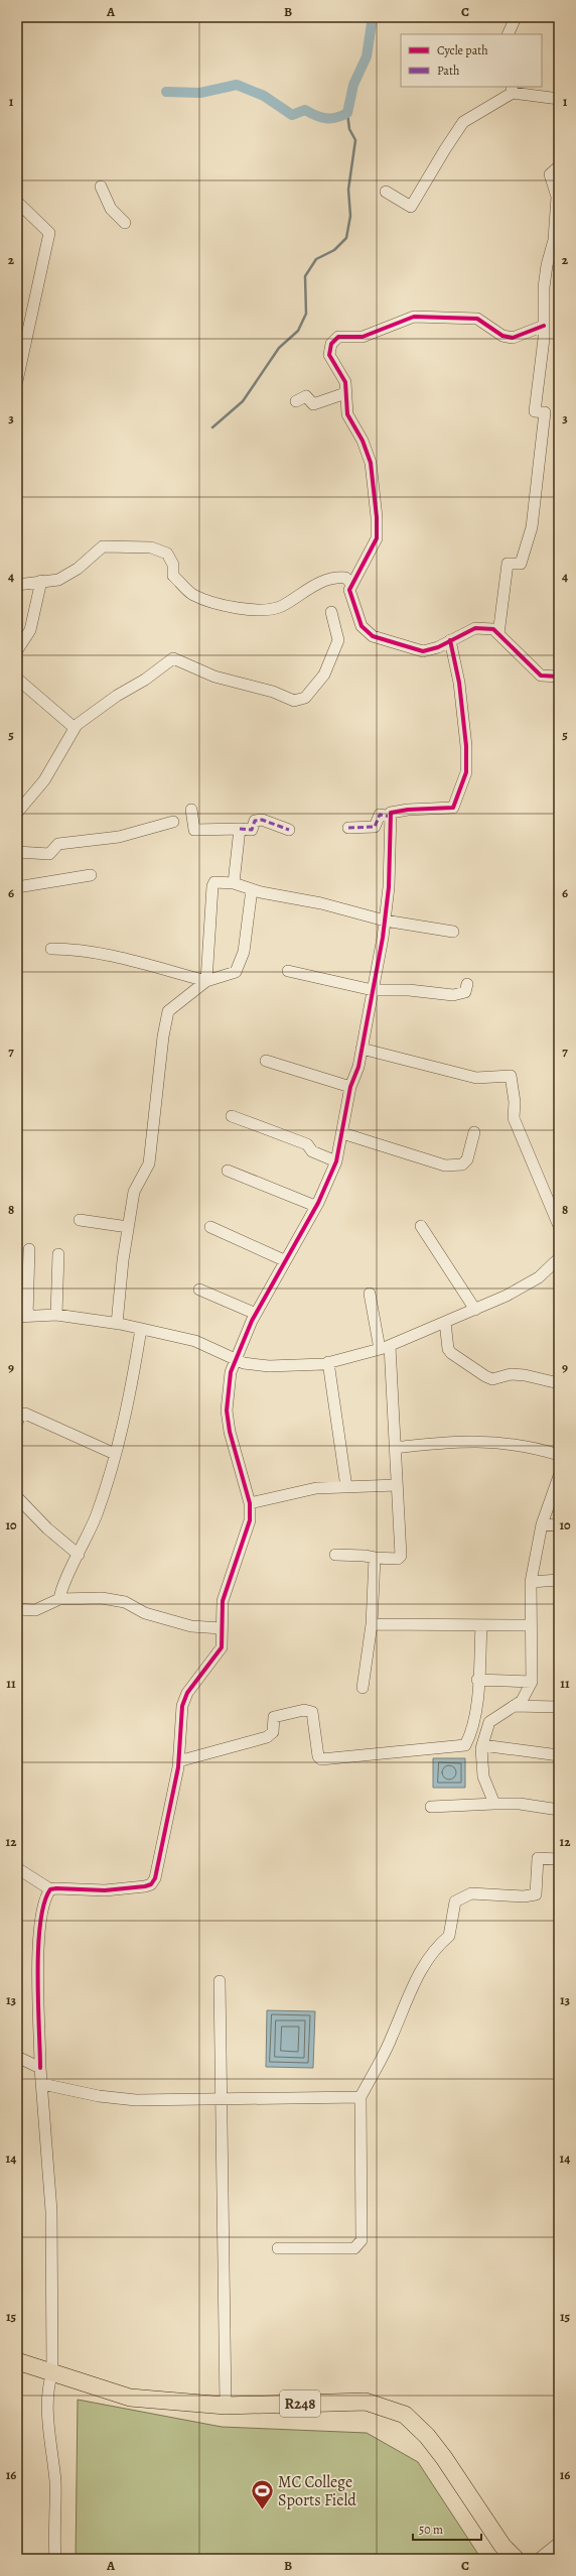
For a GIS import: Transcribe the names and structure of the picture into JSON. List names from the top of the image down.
{
  "streets": {
    "main road": ["R248"]
  },
  "places": {
    "sports": ["MC College Sports Field"]
  },
  "legend": ["Cycle path", "Path"],
  "scale_bar": "50 m",
  "grid": {
    "columns": ["A", "B", "C"],
    "rows": [
      "1",
      "2",
      "3",
      "4",
      "5",
      "6",
      "7",
      "8",
      "9",
      "10",
      "11",
      "12",
      "13",
      "14",
      "15",
      "16"
    ]
  }
}
